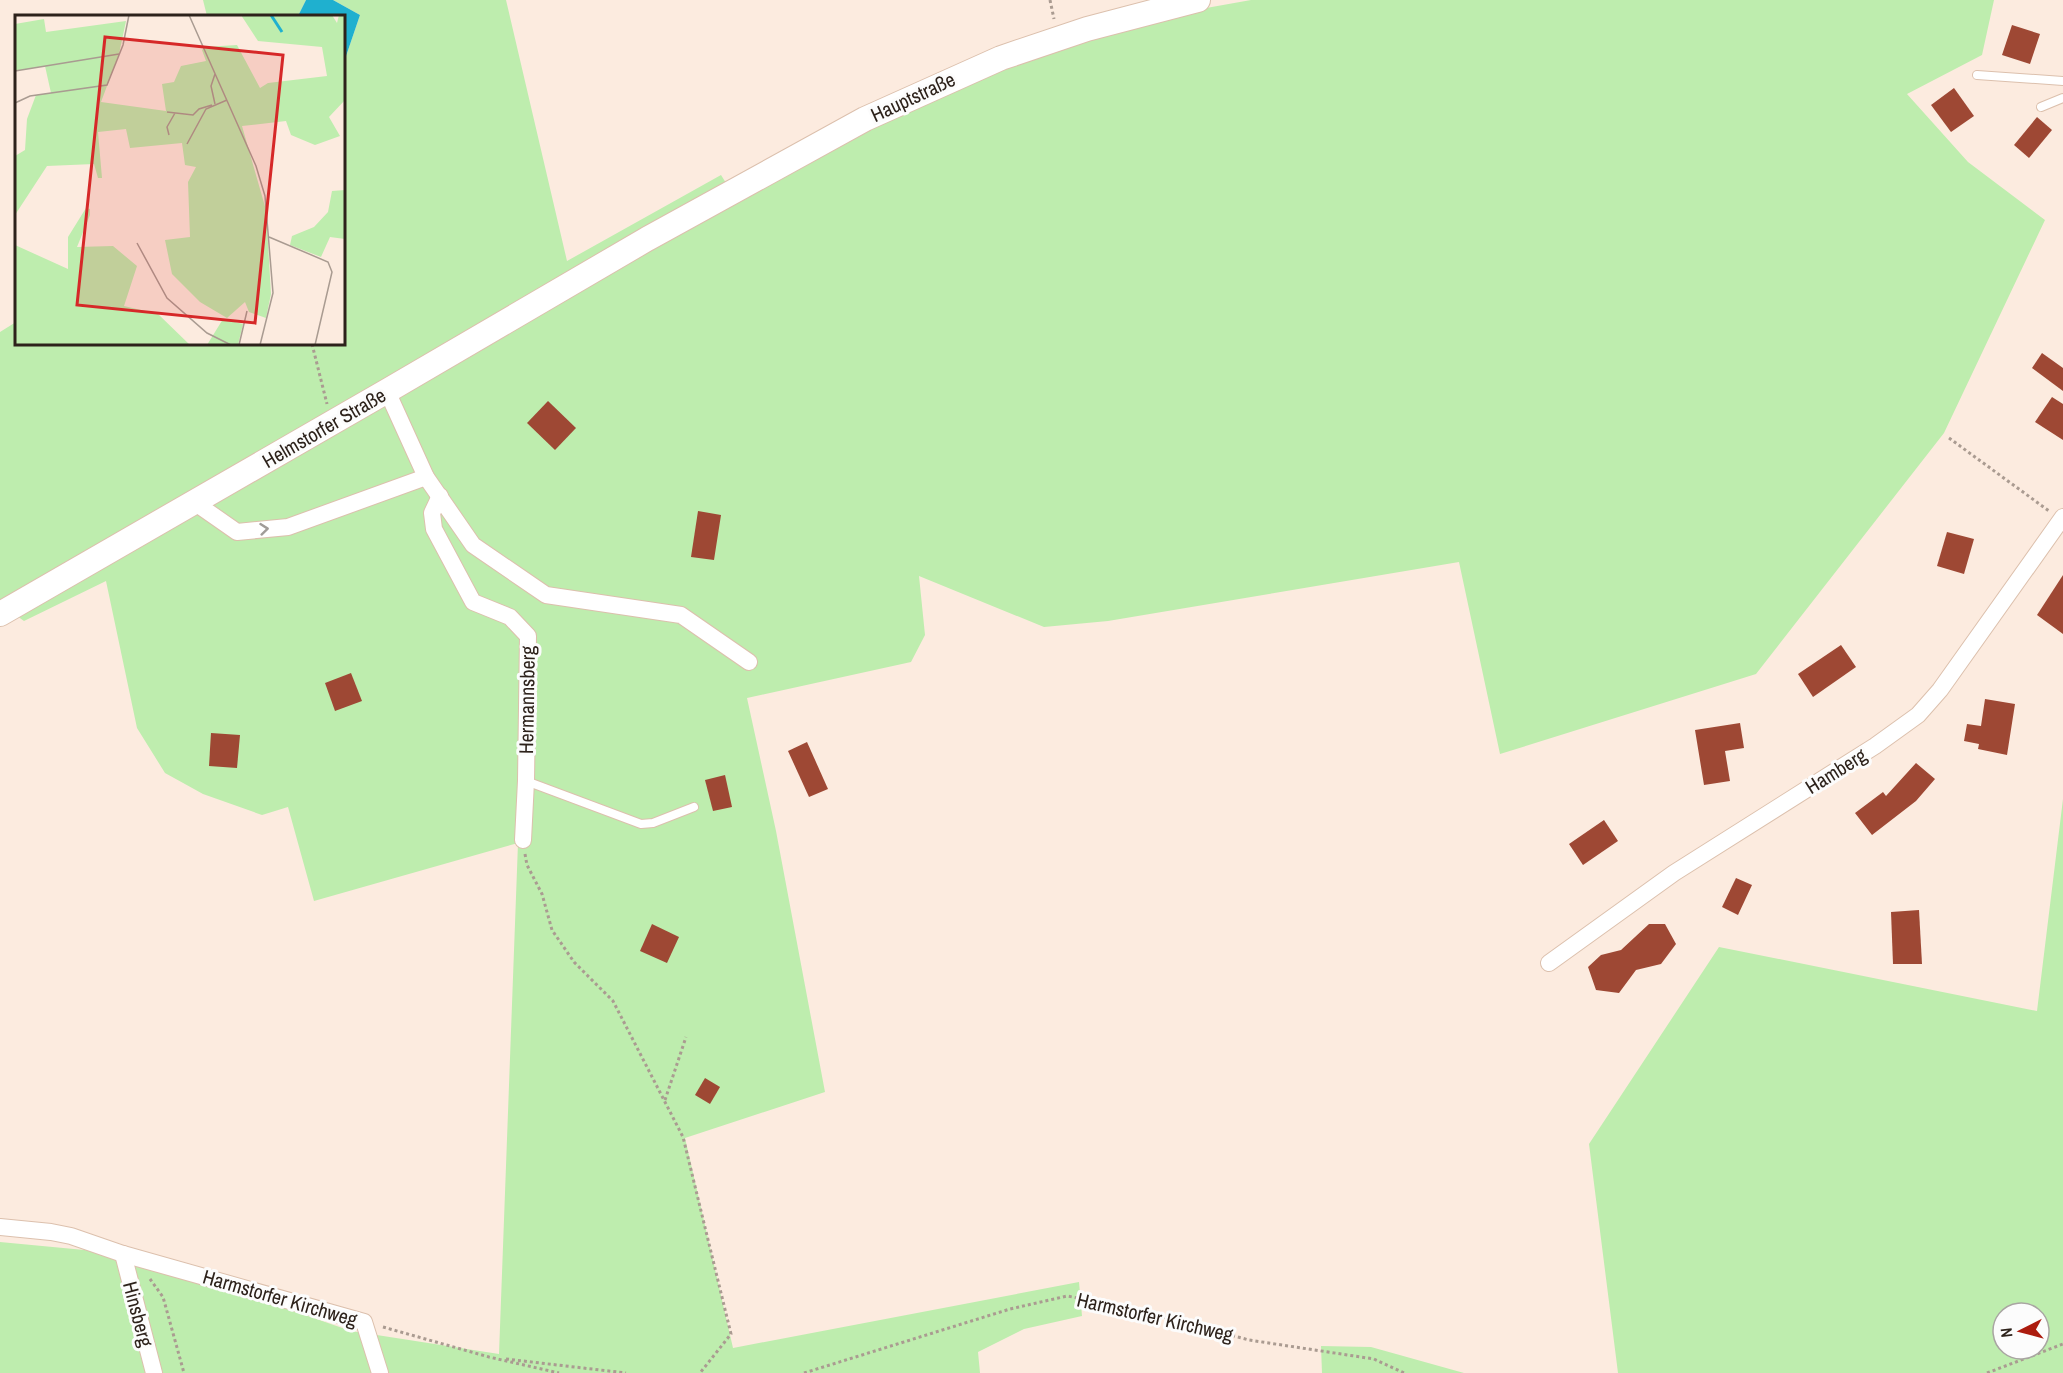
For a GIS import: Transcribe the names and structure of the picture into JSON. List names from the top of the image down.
{
  "streets": {
    "main road": ["Hauptstraße", "Helmstorfer Straße"],
    "street": [
      "Hermannsberg",
      "Hamberg",
      "Harmstorfer Kirchweg",
      "Hinsberg"
    ]
  },
  "crossings": [
    ["Hauptstraße", "Helmstorfer Straße"],
    ["Harmstorfer Kirchweg", "Hinsberg"]
  ],
  "north": "left"
}
